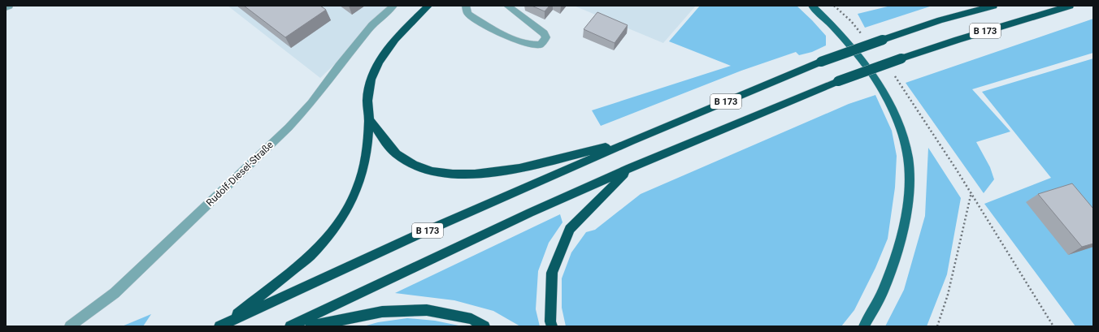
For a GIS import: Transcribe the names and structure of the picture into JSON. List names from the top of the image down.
{
  "streets": {
    "highway": ["B 173"],
    "street": ["Rudolf-Diesel-Straße"]
  }
}
